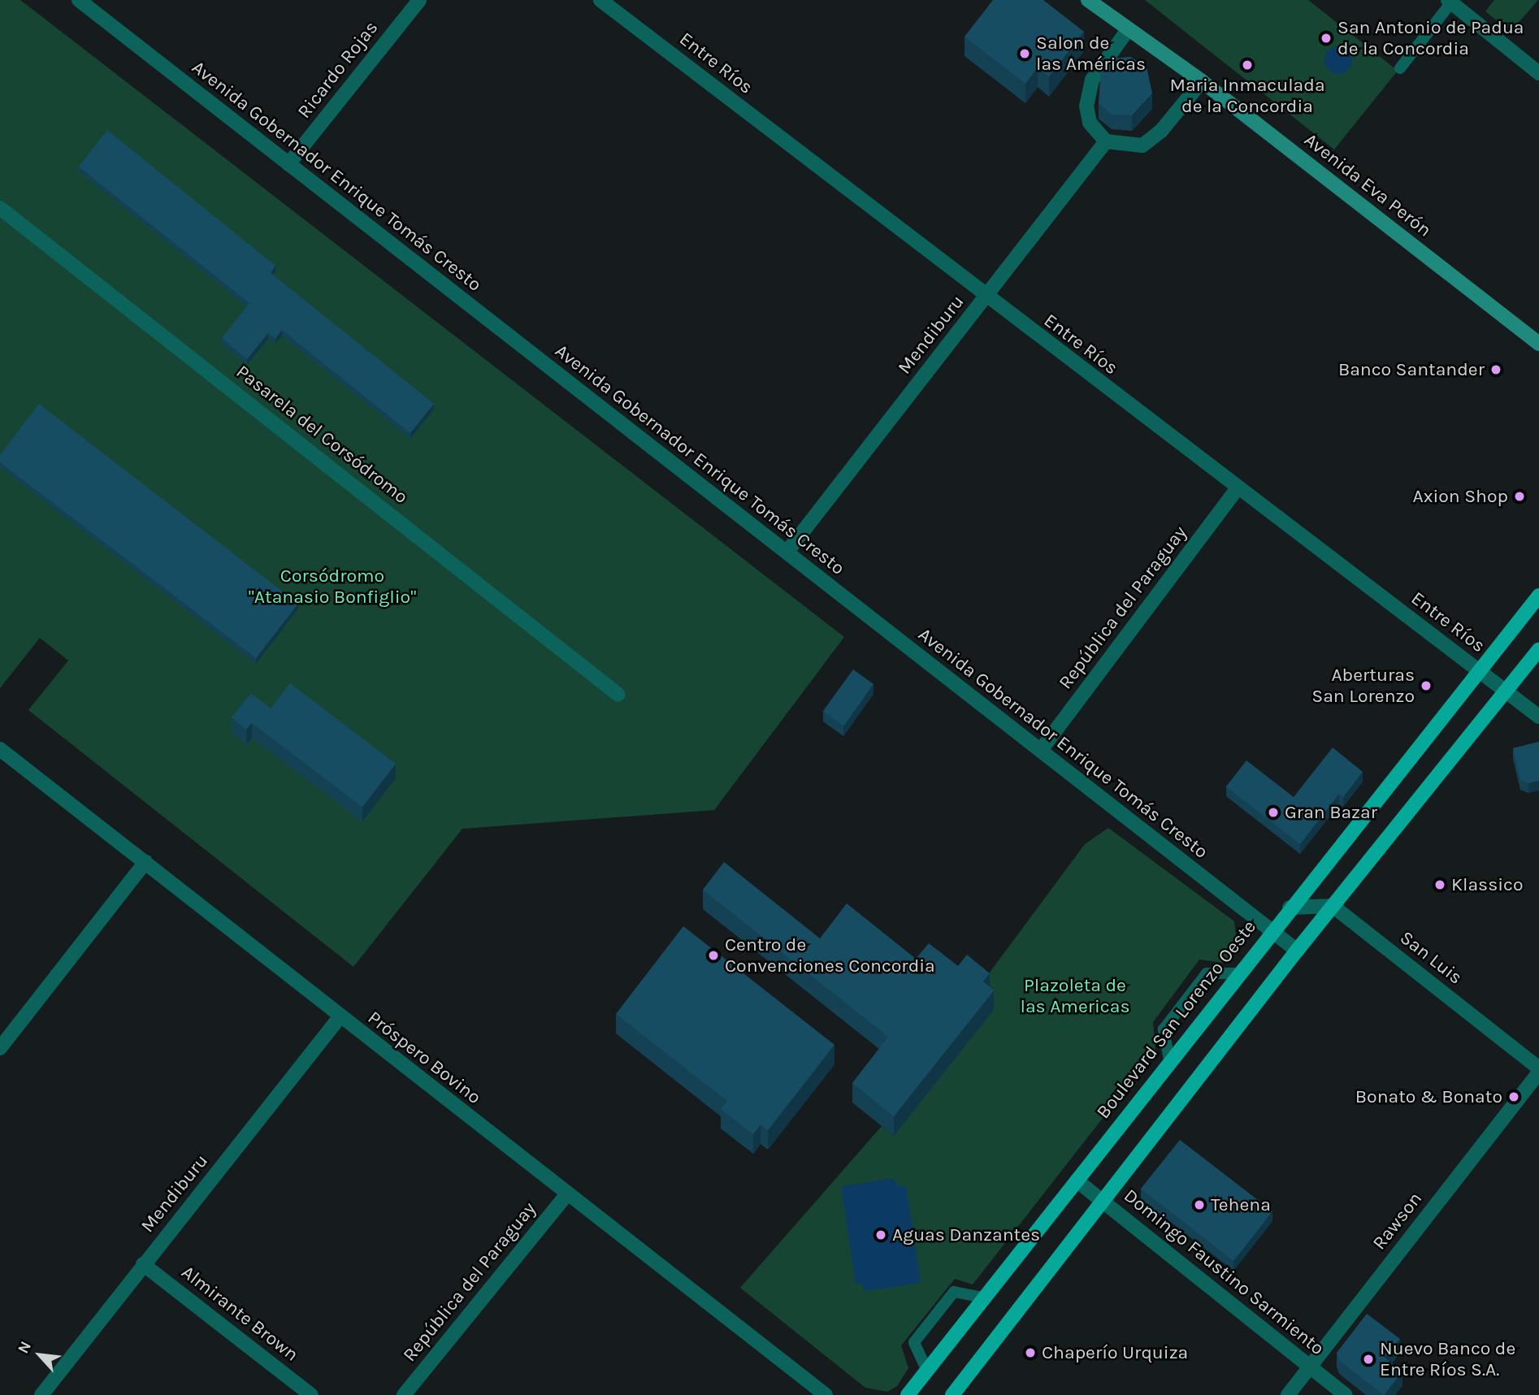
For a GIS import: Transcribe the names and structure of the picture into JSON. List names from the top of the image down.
{
  "streets": {
    "main road": ["Avenida Eva Perón", "Boulevard San Lorenzo Oeste"],
    "street": [
      "Entre Ríos",
      "Ricardo Rojas",
      "Avenida Gobernador Enrique Tomás Cresto",
      "Mendiburu",
      "Pasarela del Corsódromo",
      "República del Paraguay",
      "San Luis",
      "Próspero Bovino",
      "Rawson",
      "Domingo Faustino Sarmiento",
      "Almirante Brown"
    ]
  },
  "crossings": [
    ["Entre Ríos", "Mendiburu"],
    ["Entre Ríos", "República del Paraguay"],
    ["Entre Ríos", "Boulevard San Lorenzo Oeste"],
    ["Ricardo Rojas", "Avenida Gobernador Enrique Tomás Cresto"],
    ["Avenida Gobernador Enrique Tomás Cresto", "Mendiburu"],
    ["Avenida Gobernador Enrique Tomás Cresto", "República del Paraguay"],
    ["Avenida Gobernador Enrique Tomás Cresto", "Boulevard San Lorenzo Oeste"],
    ["Mendiburu", "Próspero Bovino"],
    ["Mendiburu", "Almirante Brown"],
    ["República del Paraguay", "Próspero Bovino"],
    ["San Luis", "Rawson"],
    ["Boulevard San Lorenzo Oeste", "Domingo Faustino Sarmiento"],
    ["Rawson", "Domingo Faustino Sarmiento"]
  ],
  "parks": ["Corsódromo \"Atanasio Bonfiglio\"", "Plazoleta de las Americas"],
  "places": [
    "San Antonio de Padua de la Concordia",
    "Salon de las Américas",
    "Maria Inmaculada de la Concordia",
    "Banco Santander",
    "Axion Shop",
    "Aberturas San Lorenzo",
    "Gran Bazar",
    "Klassico",
    "Centro de Convenciones Concordia",
    "Bonato & Bonato",
    "Tehena",
    "Aguas Danzantes",
    "Chaperío Urquiza",
    "Nuevo Banco de Entre Ríos S.A."
  ],
  "north": "top left"
}
